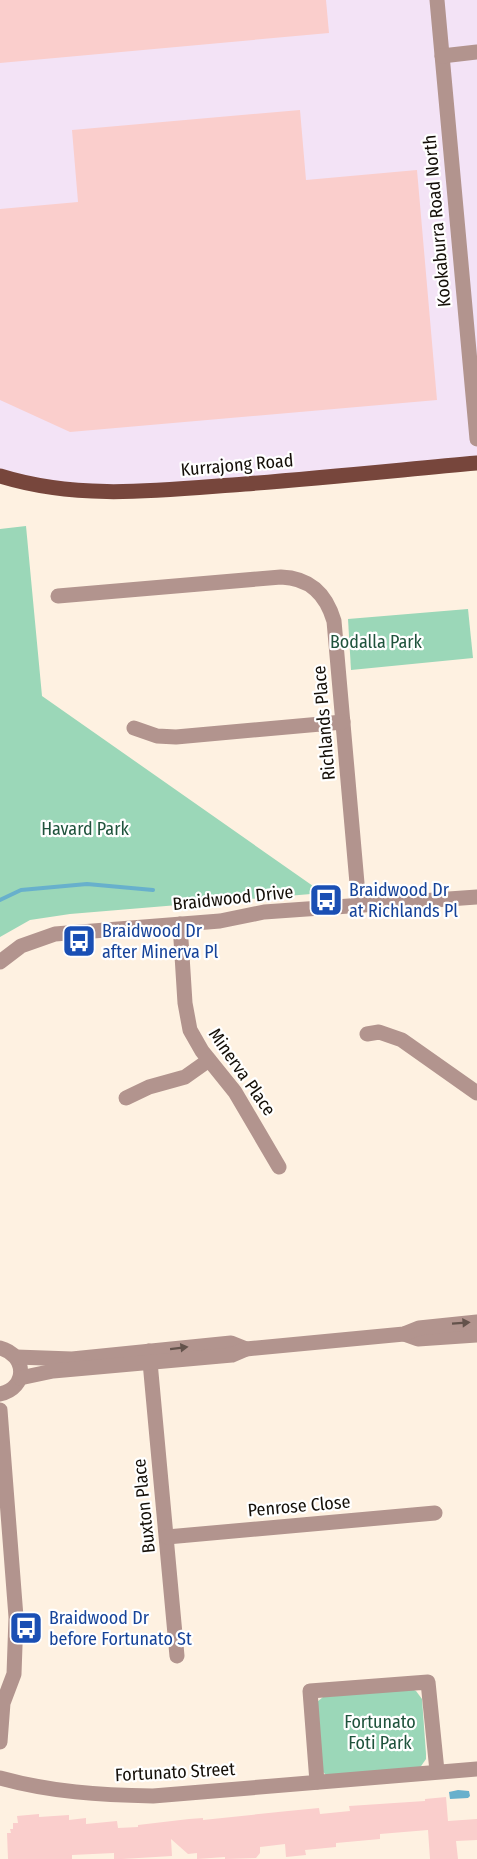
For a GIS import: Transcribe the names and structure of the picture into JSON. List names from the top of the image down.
{
  "streets": {
    "main road": ["Kurrajong Road"],
    "street": [
      "Kookaburra Road North",
      "Richlands Place",
      "Braidwood Drive",
      "Minerva Place",
      "Buxton Place",
      "Penrose Close",
      "Fortunato Street"
    ]
  },
  "crossings": [
    ["Richlands Place", "Braidwood Drive"],
    ["Braidwood Drive", "Minerva Place"],
    ["Buxton Place", "Penrose Close"]
  ],
  "parks": ["Bodalla Park", "Havard Park", "Fortunato Foti Park"],
  "places": {
    "bus stop": ["Braidwood Dr at Richlands Pl", "Braidwood Dr after Minerva Pl", "Braidwood Dr before Fortunato St"]
  }
}
